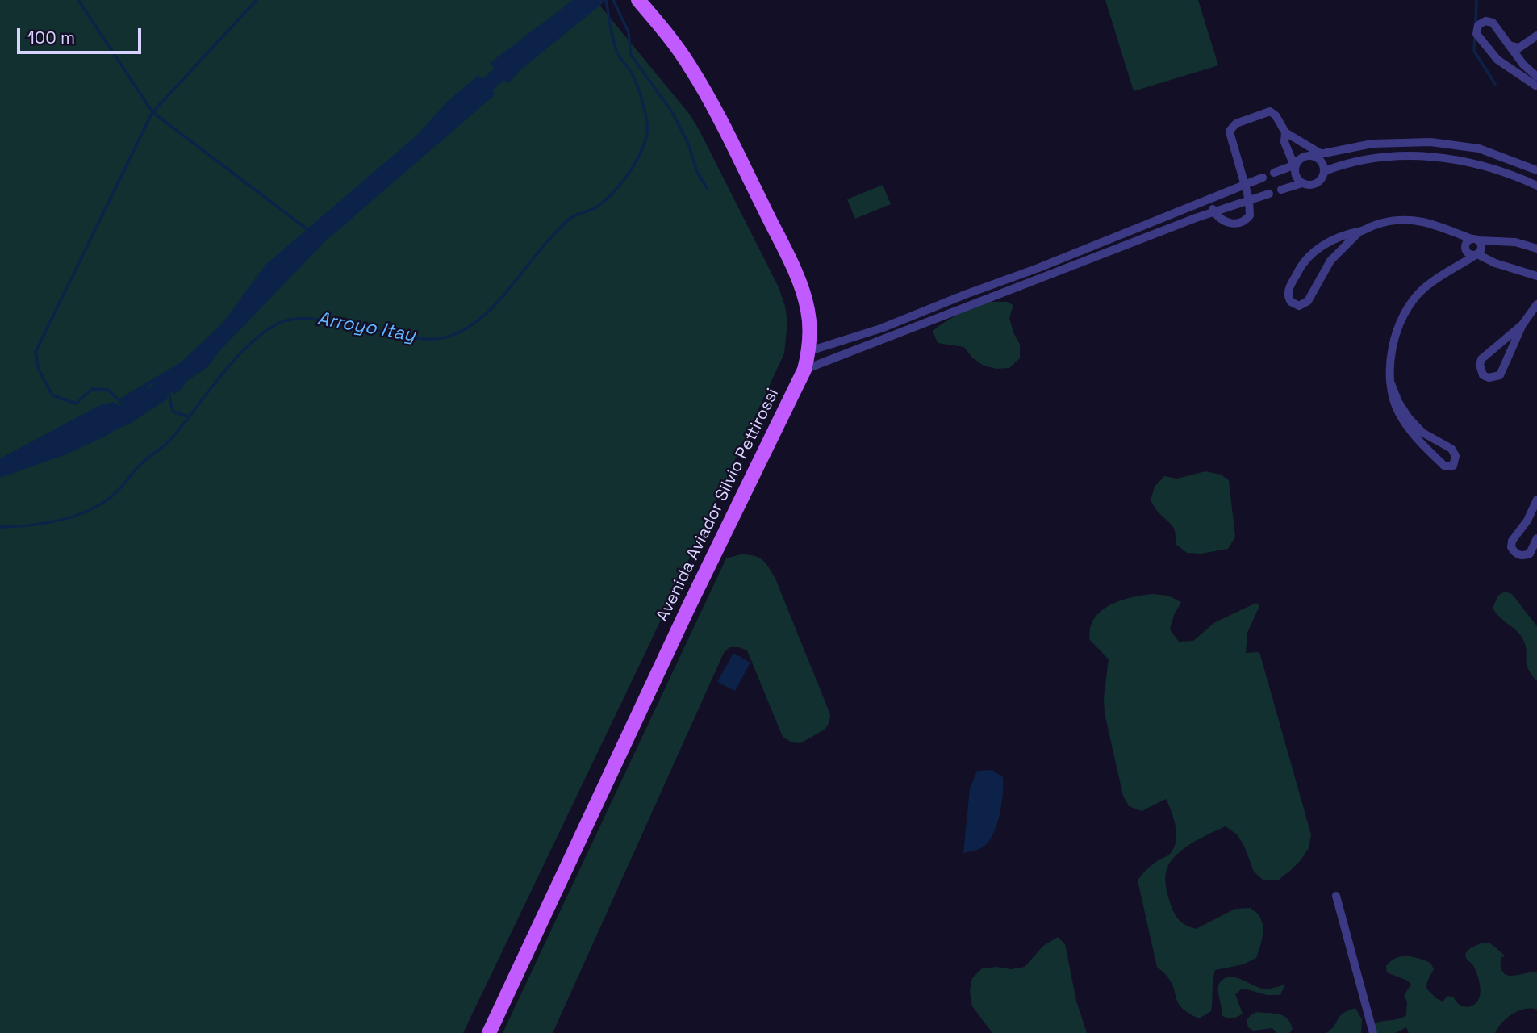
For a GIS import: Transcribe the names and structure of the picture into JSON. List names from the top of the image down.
{
  "streets": {
    "main road": ["Avenida Aviador Silvio Pettirossi"]
  },
  "water": ["Arroyo Itay"],
  "scale_bar": "100 m"
}
